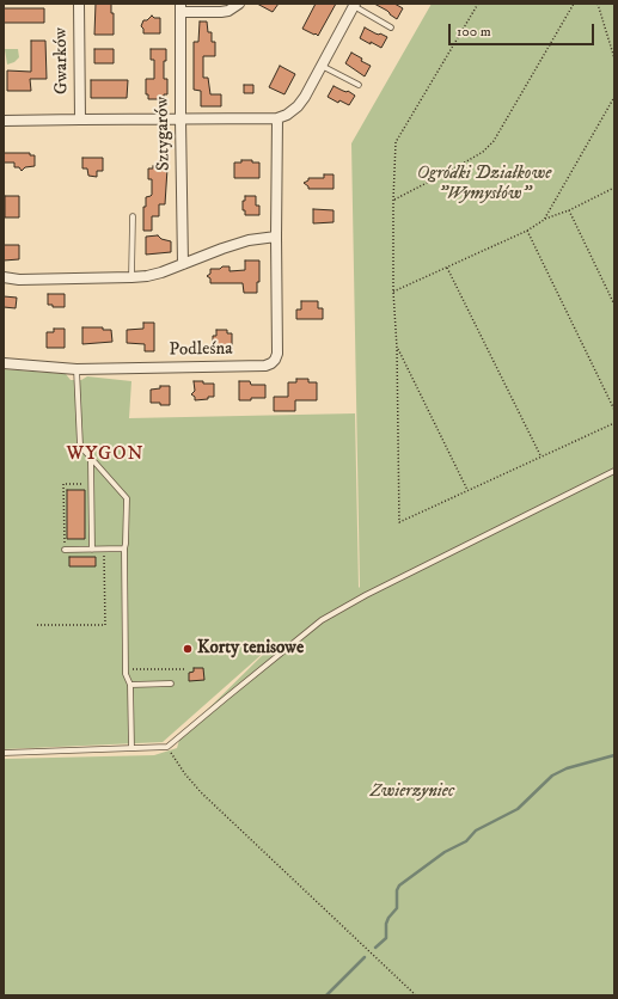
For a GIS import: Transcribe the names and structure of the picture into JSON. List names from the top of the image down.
{
  "streets": {
    "street": ["Gwarków", "Sztygarów", "Podleśna"]
  },
  "districts": ["WYGON"],
  "parks": ["Ogródki Działkowe \"Wymysłów\"", "Zwierzyniec"],
  "places": ["Korty tenisowe"],
  "scale_bar": "100 m"
}
